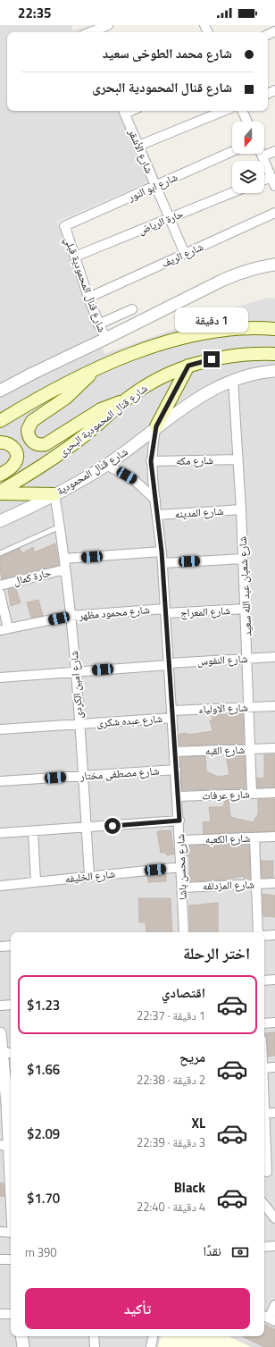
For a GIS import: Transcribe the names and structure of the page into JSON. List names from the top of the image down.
{
  "streets": {
    "main road": ["شارع قنال المحمودية البحرى"],
    "street": [
      "شارع الأشقر",
      "شارع ابو النور",
      "حارة الرياض",
      "شارع الريف",
      "شارع قنال المحمودية قبلي",
      "شارع مكه",
      "شارع قنال المحمودية",
      "شارع المدينه",
      "حارة كمال",
      "شارع شعبان عبد الله سعيد",
      "شارع المعراج",
      "شارع محمود مظهر",
      "شارع النفوس",
      "شارع امين الكردى",
      "شارع الاولياء",
      "شارع عبده شكرى",
      "شارع القبه",
      "شارع مصطفى مختار",
      "شارع عرفات",
      "شارع الكعبه",
      "شارع محسن باشا",
      "شارع الخليفه",
      "شارع المزدلفه"
    ]
  },
  "crossings": [
    ["شارع الأشقر", "شارع ابو النور"],
    ["شارع الأشقر", "حارة الرياض"],
    ["شارع الأشقر", "شارع الريف"],
    ["شارع ابو النور", "شارع قنال المحمودية قبلي"],
    ["حارة الرياض", "شارع قنال المحمودية قبلي"],
    ["شارع الريف", "شارع قنال المحمودية قبلي"],
    ["شارع مكه", "شارع شعبان عبد الله سعيد"],
    ["شارع مكه", "شارع محسن باشا"],
    ["شارع قنال المحمودية", "شارع شعبان عبد الله سعيد"],
    ["شارع قنال المحمودية", "شارع امين الكردى"],
    ["شارع قنال المحمودية", "شارع محسن باشا"],
    ["شارع المدينه", "شارع شعبان عبد الله سعيد"],
    ["شارع المدينه", "شارع محسن باشا"],
    ["حارة كمال", "شارع امين الكردى"],
    ["شارع شعبان عبد الله سعيد", "شارع المعراج"],
    ["شارع شعبان عبد الله سعيد", "شارع النفوس"],
    ["شارع شعبان عبد الله سعيد", "شارع الاولياء"],
    ["شارع شعبان عبد الله سعيد", "شارع القبه"],
    ["شارع شعبان عبد الله سعيد", "شارع عرفات"],
    ["شارع المعراج", "شارع محمود مظهر"],
    ["شارع المعراج", "شارع محسن باشا"],
    ["شارع محمود مظهر", "شارع امين الكردى"],
    ["شارع محمود مظهر", "شارع محسن باشا"],
    ["شارع النفوس", "شارع امين الكردى"],
    ["شارع النفوس", "شارع محسن باشا"],
    ["شارع امين الكردى", "شارع عبده شكرى"],
    ["شارع امين الكردى", "شارع مصطفى مختار"],
    ["شارع امين الكردى", "شارع الخليفه"],
    ["شارع الاولياء", "شارع عبده شكرى"],
    ["شارع الاولياء", "شارع محسن باشا"],
    ["شارع عبده شكرى", "شارع محسن باشا"],
    ["شارع القبه", "شارع محسن باشا"],
    ["شارع مصطفى مختار", "شارع محسن باشا"],
    ["شارع عرفات", "شارع محسن باشا"],
    ["شارع الكعبه", "شارع محسن باشا"],
    ["شارع محسن باشا", "شارع الخليفه"],
    ["شارع محسن باشا", "شارع المزدلفه"]
  ],
  "north": "bottom",
  "page": {
    "status": "22:35",
    "banner": ["شارع محمد الطوخى سعيد", "شارع قنال المحمودية البحرى"],
    "bubble": "1 دقيقة",
    "heading": "اختر الرحلة",
    "list": [
      {
        "name": "اقتصادي",
        "note": "1 دقيقة · 22:37",
        "value": "$1.23"
      },
      {
        "name": "مريح",
        "note": "2 دقيقة · 22:38",
        "value": "$1.66"
      },
      {
        "name": "XL",
        "note": "3 دقيقة · 22:39",
        "value": "$2.09"
      },
      {
        "name": "Black",
        "note": "4 دقيقة · 22:40",
        "value": "$1.70"
      }
    ],
    "pay": ["نقدًا", "390 m"],
    "buttons": "تأكيد"
  }
}
